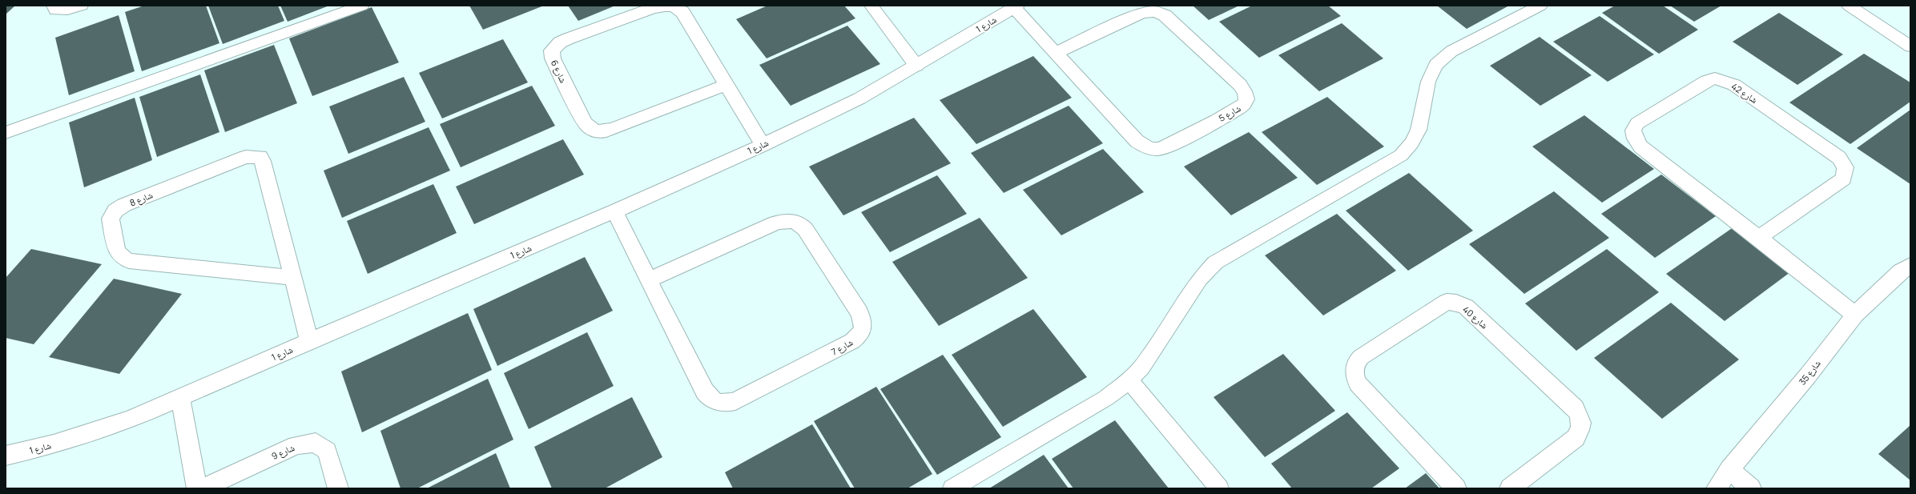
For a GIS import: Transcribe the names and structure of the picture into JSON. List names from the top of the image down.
{
  "streets": {
    "street": [
      "شارع 1",
      "شارع 6",
      "شارع 42",
      "شارع 5",
      "شارع 8",
      "شارع 40",
      "شارع 7",
      "شارع 35",
      "شارع 9"
    ]
  },
  "crossings": [
    ["شارع 1", "شارع 6"],
    ["شارع 1", "شارع 5"],
    ["شارع 1", "شارع 8"],
    ["شارع 1", "شارع 7"],
    ["شارع 42", "شارع 35"]
  ]
}
